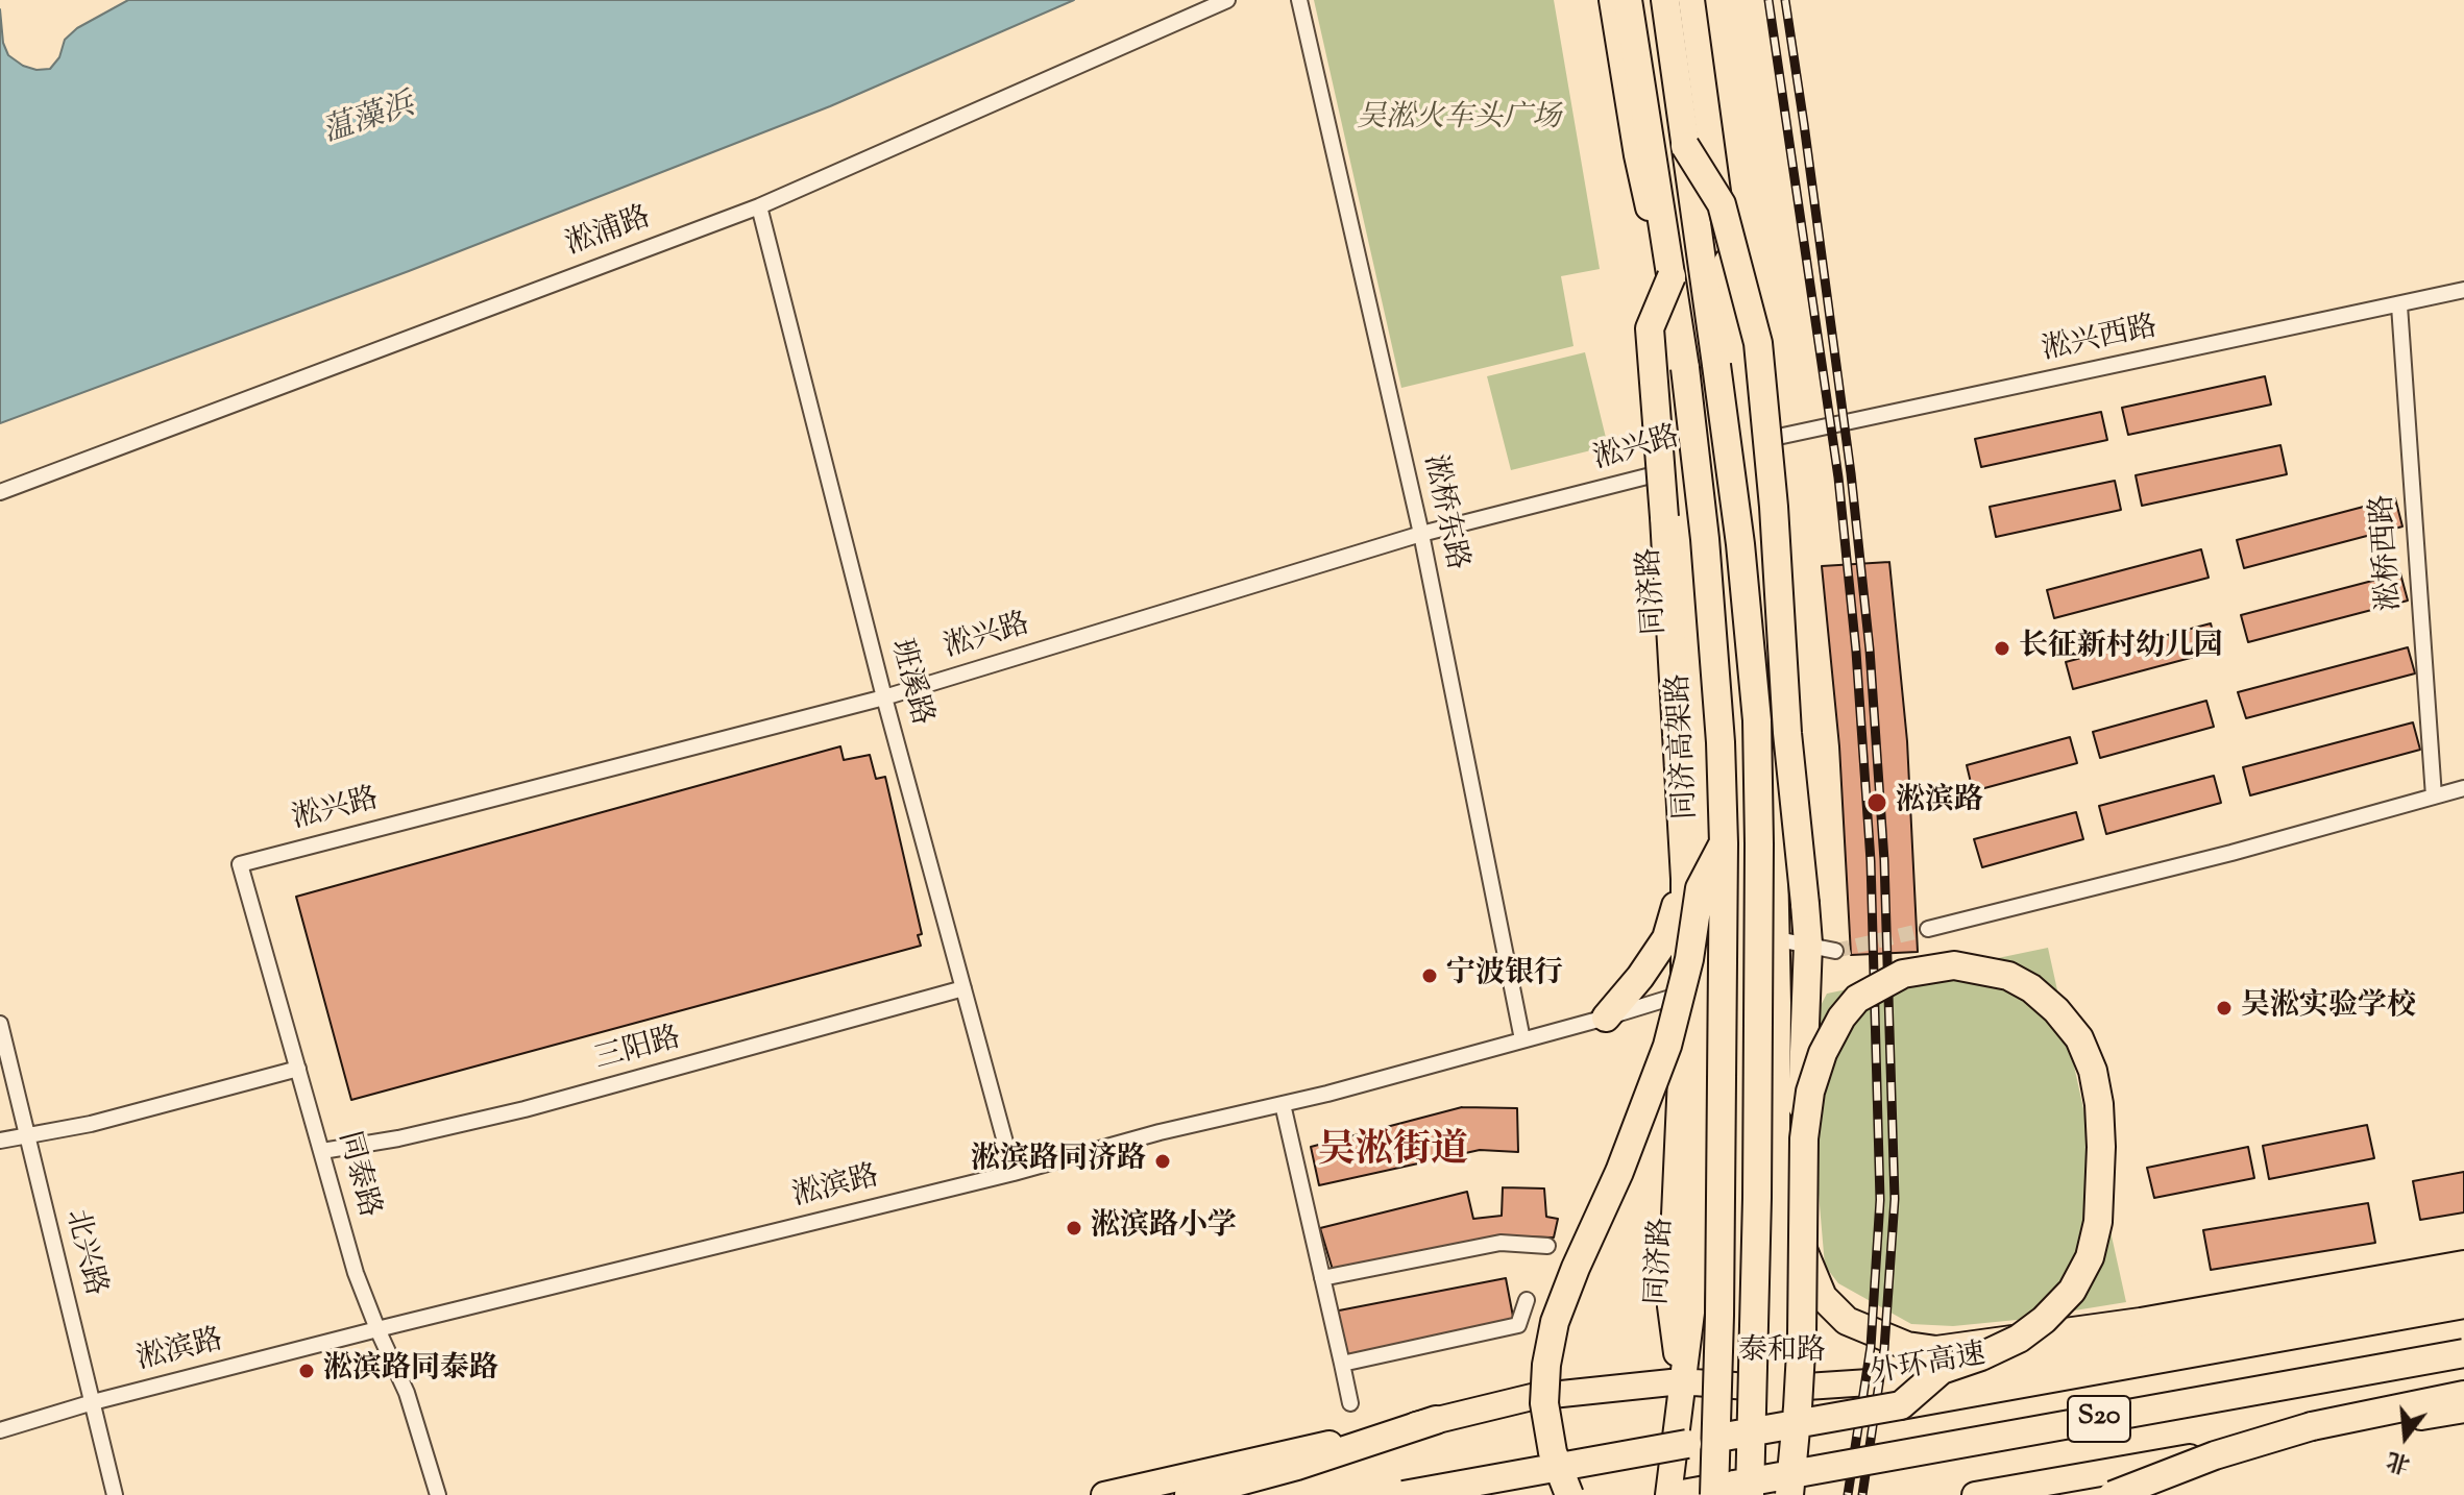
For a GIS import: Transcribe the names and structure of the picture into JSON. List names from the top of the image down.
{
  "streets": {
    "highway": ["同济高架路", "外环高速", "S20"],
    "main road": ["同济路", "泰和路"],
    "street": [
      "淞浦路",
      "淞兴西路",
      "淞兴路",
      "淞桥东路",
      "淞桥西路",
      "班溪路",
      "三阳路",
      "同泰路",
      "淞滨路",
      "北兴路"
    ]
  },
  "crossings": [
    ["淞浦路", "班溪路"],
    ["淞兴西路", "淞兴路"],
    ["淞兴西路", "淞桥西路"],
    ["淞兴路", "淞桥东路"],
    ["淞兴路", "同济路"],
    ["淞兴路", "班溪路"],
    ["淞兴路", "同泰路"],
    ["淞桥东路", "淞滨路"],
    ["同济路", "淞滨路"],
    ["同济路", "泰和路"],
    ["班溪路", "三阳路"],
    ["班溪路", "淞滨路"],
    ["三阳路", "同泰路"],
    ["同泰路", "淞滨路"],
    ["淞滨路", "北兴路"]
  ],
  "districts": ["吴淞街道"],
  "water": ["蕰藻浜"],
  "parks": ["吴淞火车头广场"],
  "places": [
    "长征新村幼儿园",
    "淞滨路",
    "宁波银行",
    "吴淞实验学校",
    "淞滨路同济路",
    "淞滨路小学",
    "淞滨路同泰路"
  ],
  "north": "bottom"
}
